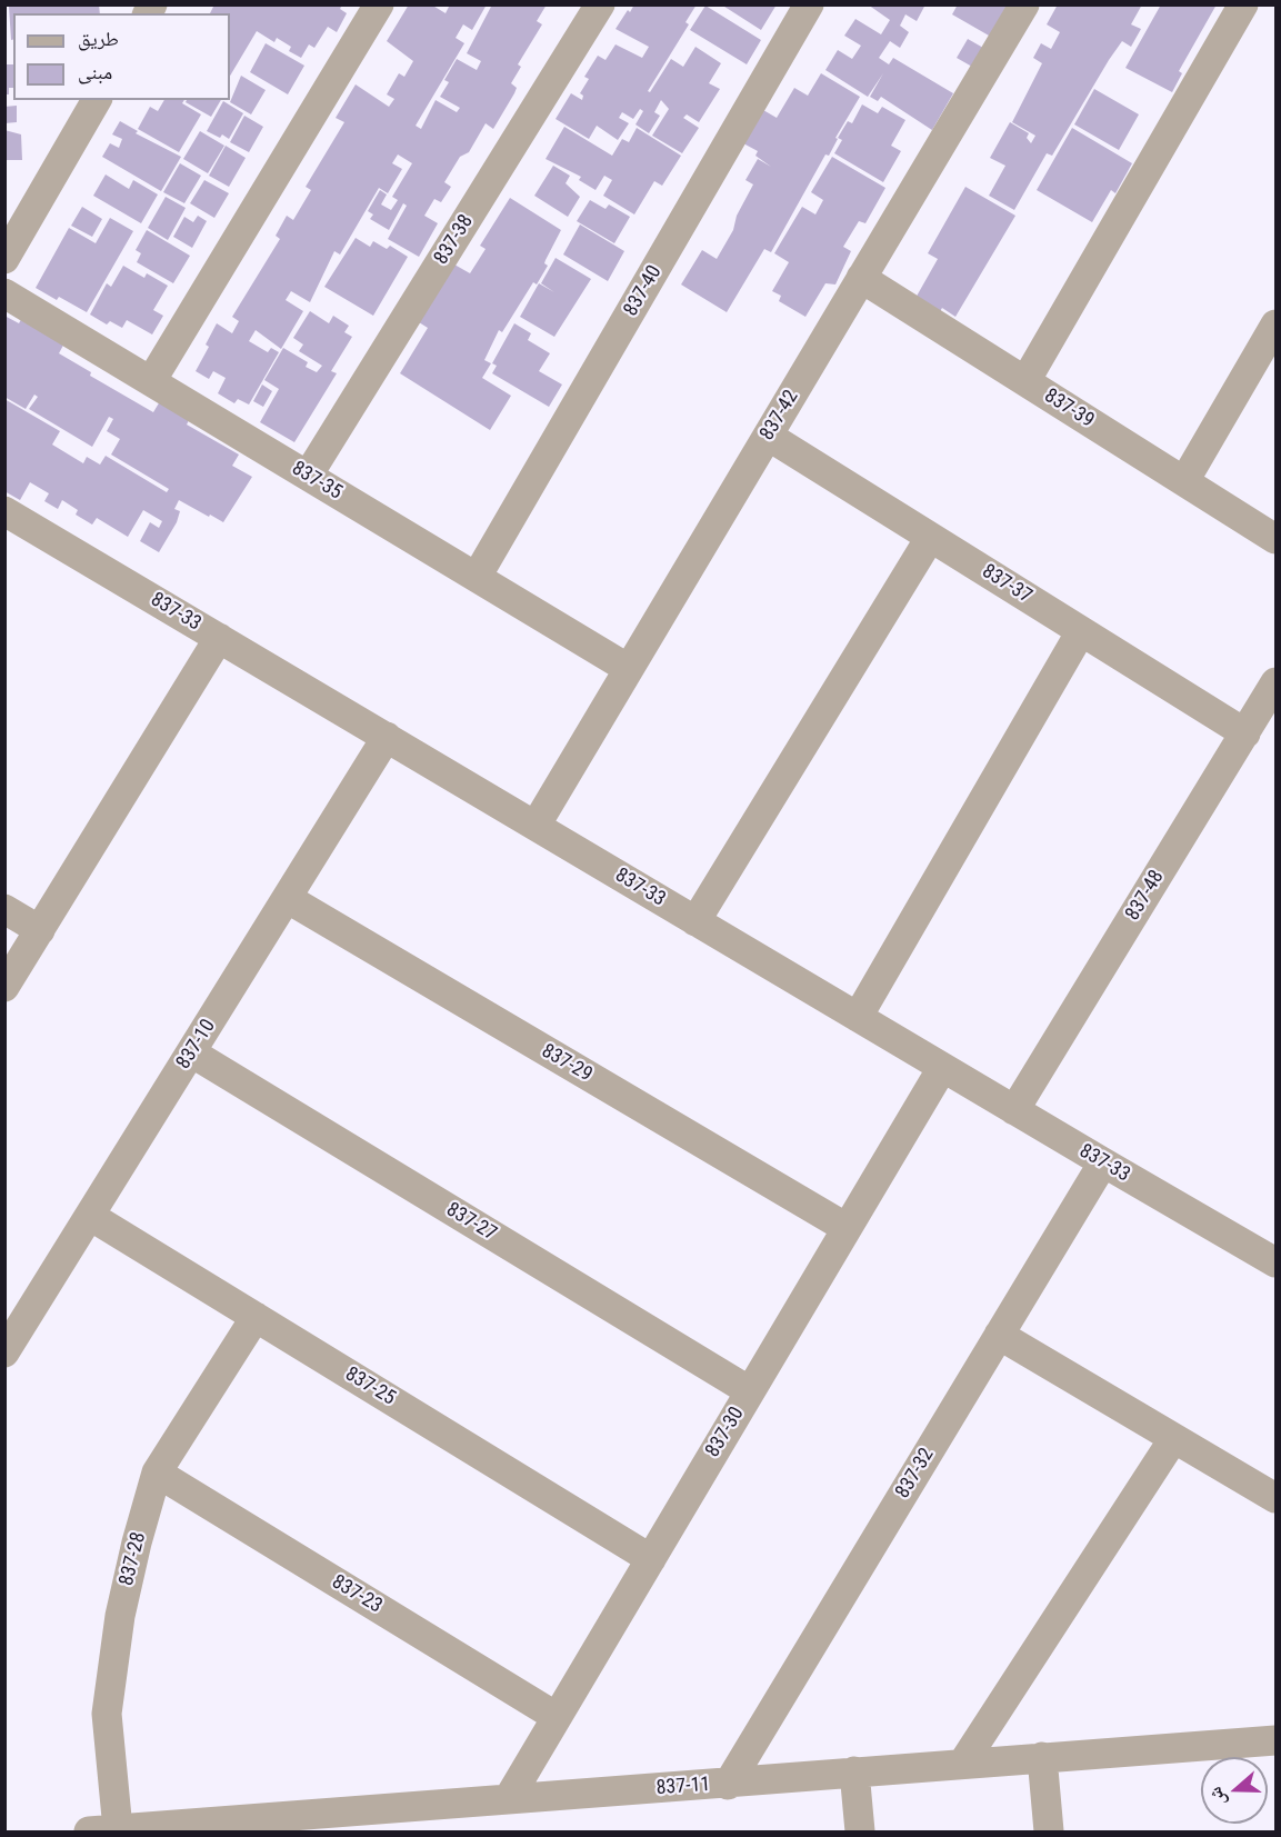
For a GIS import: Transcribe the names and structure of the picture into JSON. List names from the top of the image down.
{
  "streets": {
    "street": [
      "837-38",
      "837-40",
      "837-39",
      "837-42",
      "837-35",
      "837-37",
      "837-33",
      "837-48",
      "837-10",
      "837-29",
      "837-27",
      "837-25",
      "837-30",
      "837-32",
      "837-28",
      "837-23",
      "837-11"
    ]
  },
  "crossings": [
    ["837-38", "837-35"],
    ["837-40", "837-35"],
    ["837-39", "837-42"],
    ["837-42", "837-35"],
    ["837-42", "837-37"],
    ["837-42", "837-33"],
    ["837-37", "837-48"],
    ["837-33", "837-48"],
    ["837-33", "837-10"],
    ["837-33", "837-30"],
    ["837-33", "837-32"],
    ["837-10", "837-29"],
    ["837-10", "837-27"],
    ["837-10", "837-25"],
    ["837-29", "837-30"],
    ["837-27", "837-30"],
    ["837-25", "837-30"],
    ["837-25", "837-28"],
    ["837-30", "837-23"],
    ["837-30", "837-11"],
    ["837-32", "837-11"],
    ["837-28", "837-23"],
    ["837-28", "837-11"]
  ],
  "legend": ["طريق", "مبنى"],
  "north": "left"
}
